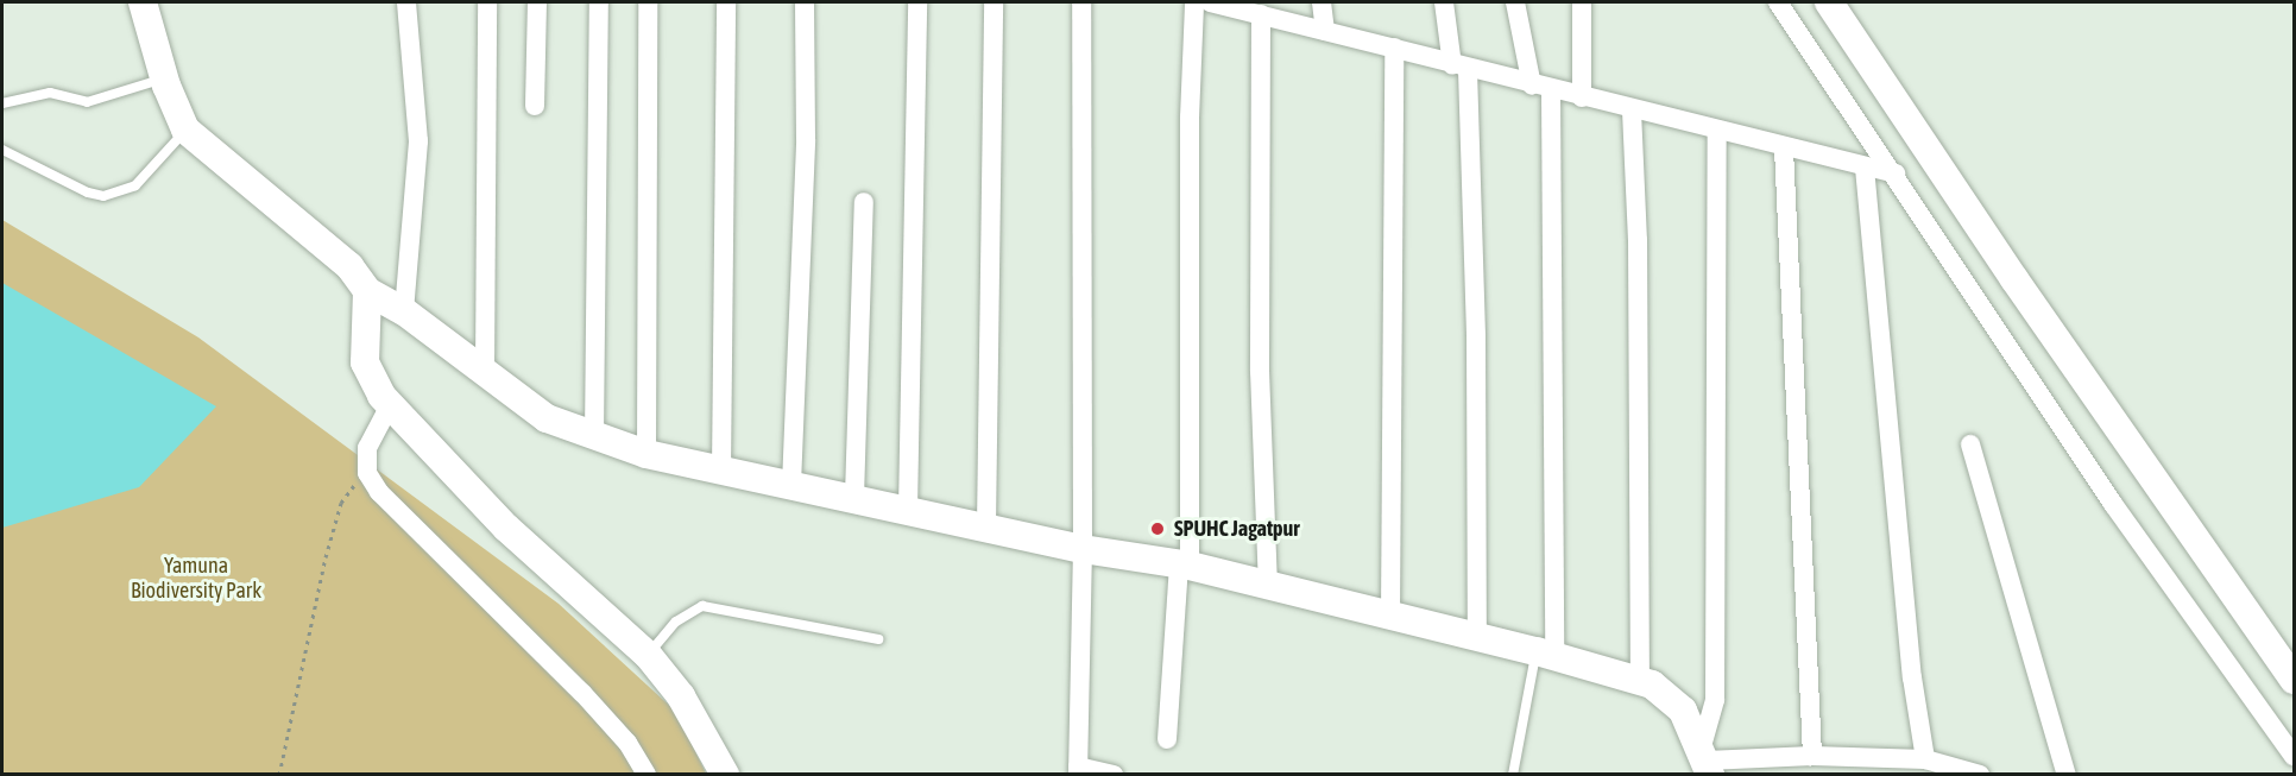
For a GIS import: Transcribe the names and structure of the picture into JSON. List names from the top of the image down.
{
  "parks": ["Yamuna Biodiversity Park"],
  "places": ["SPUHC Jagatpur"]
}
